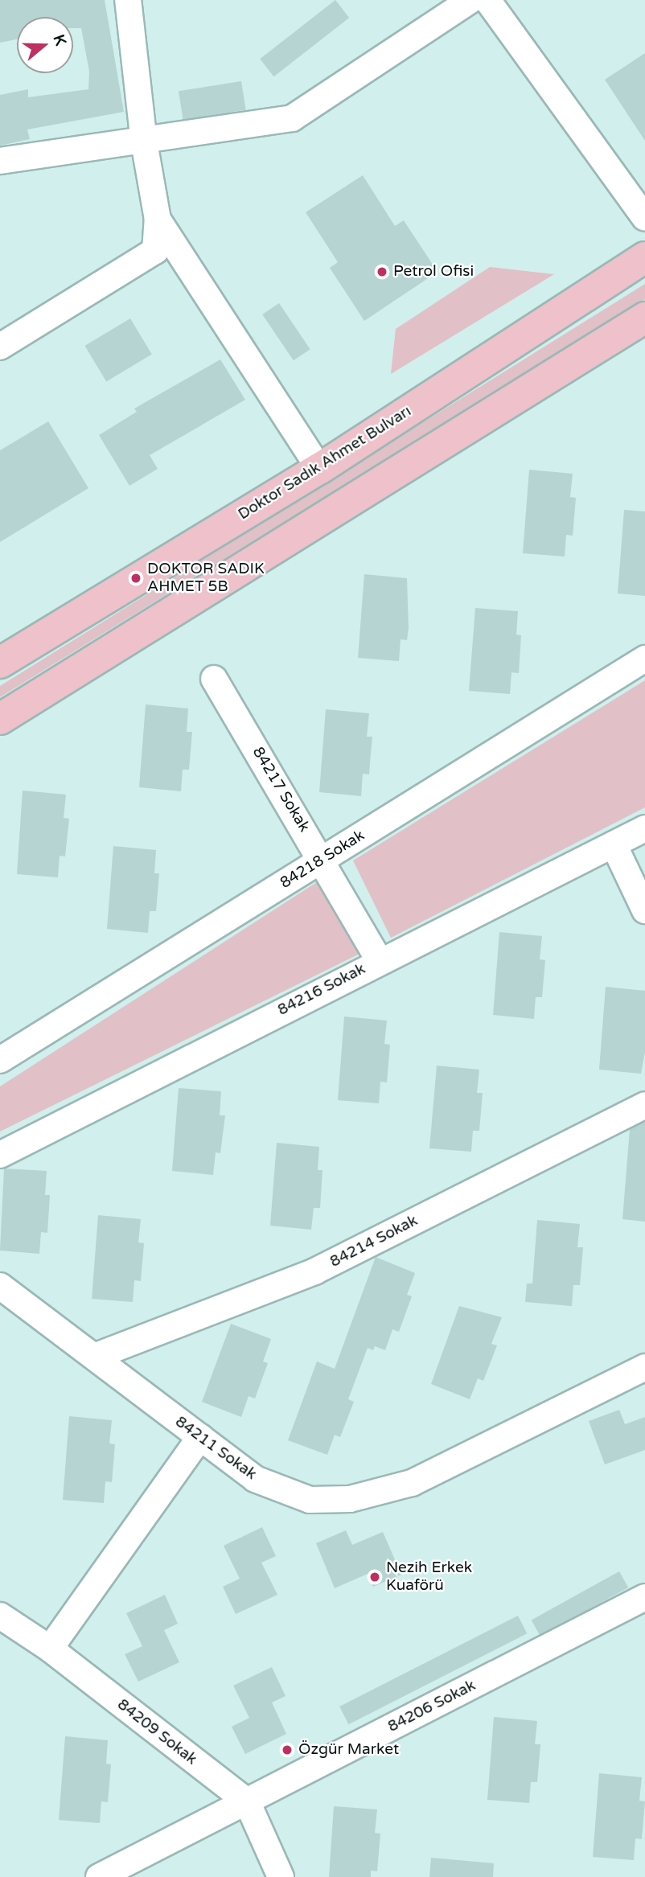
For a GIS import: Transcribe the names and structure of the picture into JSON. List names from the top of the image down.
{
  "streets": {
    "main road": ["Doktor Sadık Ahmet Bulvarı"],
    "street": [
      "84217 Sokak",
      "84218 Sokak",
      "84216 Sokak",
      "84214 Sokak",
      "84211 Sokak",
      "84206 Sokak",
      "84209 Sokak"
    ]
  },
  "crossings": [
    ["84217 Sokak", "84218 Sokak"],
    ["84217 Sokak", "84216 Sokak"],
    ["84214 Sokak", "84211 Sokak"],
    ["84206 Sokak", "84209 Sokak"]
  ],
  "places": [
    "Petrol Ofisi",
    "DOKTOR SADIK AHMET 5B",
    "Nezih Erkek Kuaförü",
    "Özgür Market"
  ],
  "north": "right"
}
